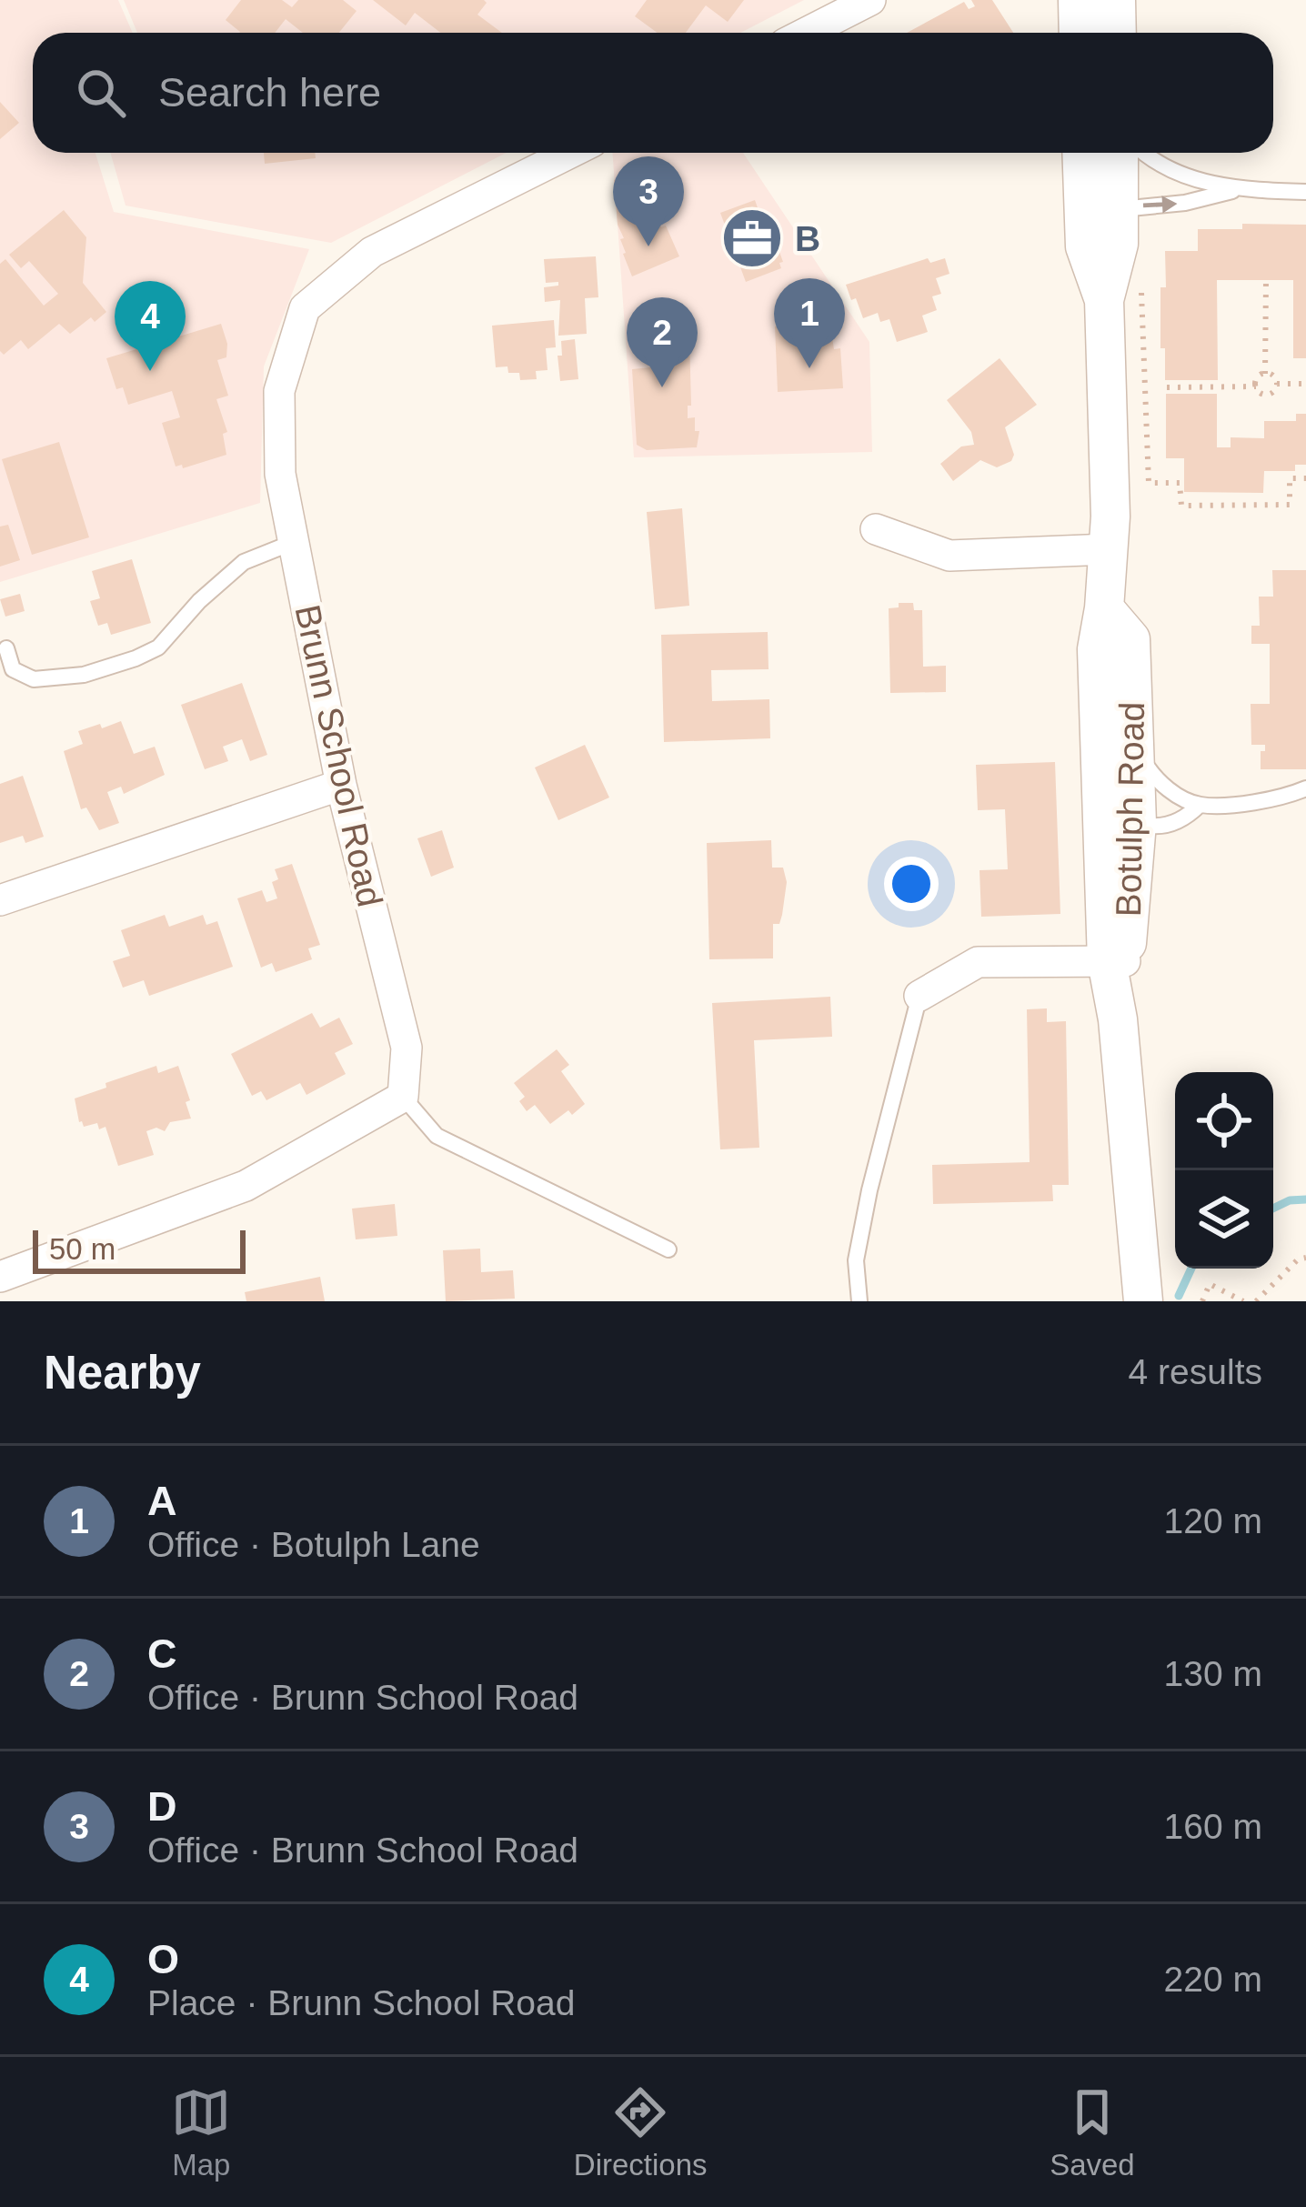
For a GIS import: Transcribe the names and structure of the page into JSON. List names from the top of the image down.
{
  "streets": {
    "street": ["Brunn School Road", "Botulph Road"]
  },
  "places": {
    "office": ["B"]
  },
  "scale_bar": "50 m",
  "page": {
    "search": "Search here",
    "pins": [
      "3",
      "1",
      "4",
      "2"
    ],
    "scale": "50 m",
    "heading": ["Nearby", "4 results"],
    "list": [
      {
        "mark": "1",
        "name": "A",
        "note": "Office · Botulph Lane",
        "value": "120 m"
      },
      {
        "mark": "2",
        "name": "C",
        "note": "Office · Brunn School Road",
        "value": "130 m"
      },
      {
        "mark": "3",
        "name": "D",
        "note": "Office · Brunn School Road",
        "value": "160 m"
      },
      {
        "mark": "4",
        "name": "O",
        "note": "Place · Brunn School Road",
        "value": "220 m"
      }
    ],
    "nav": ["Map", "Directions", "Saved"]
  }
}
